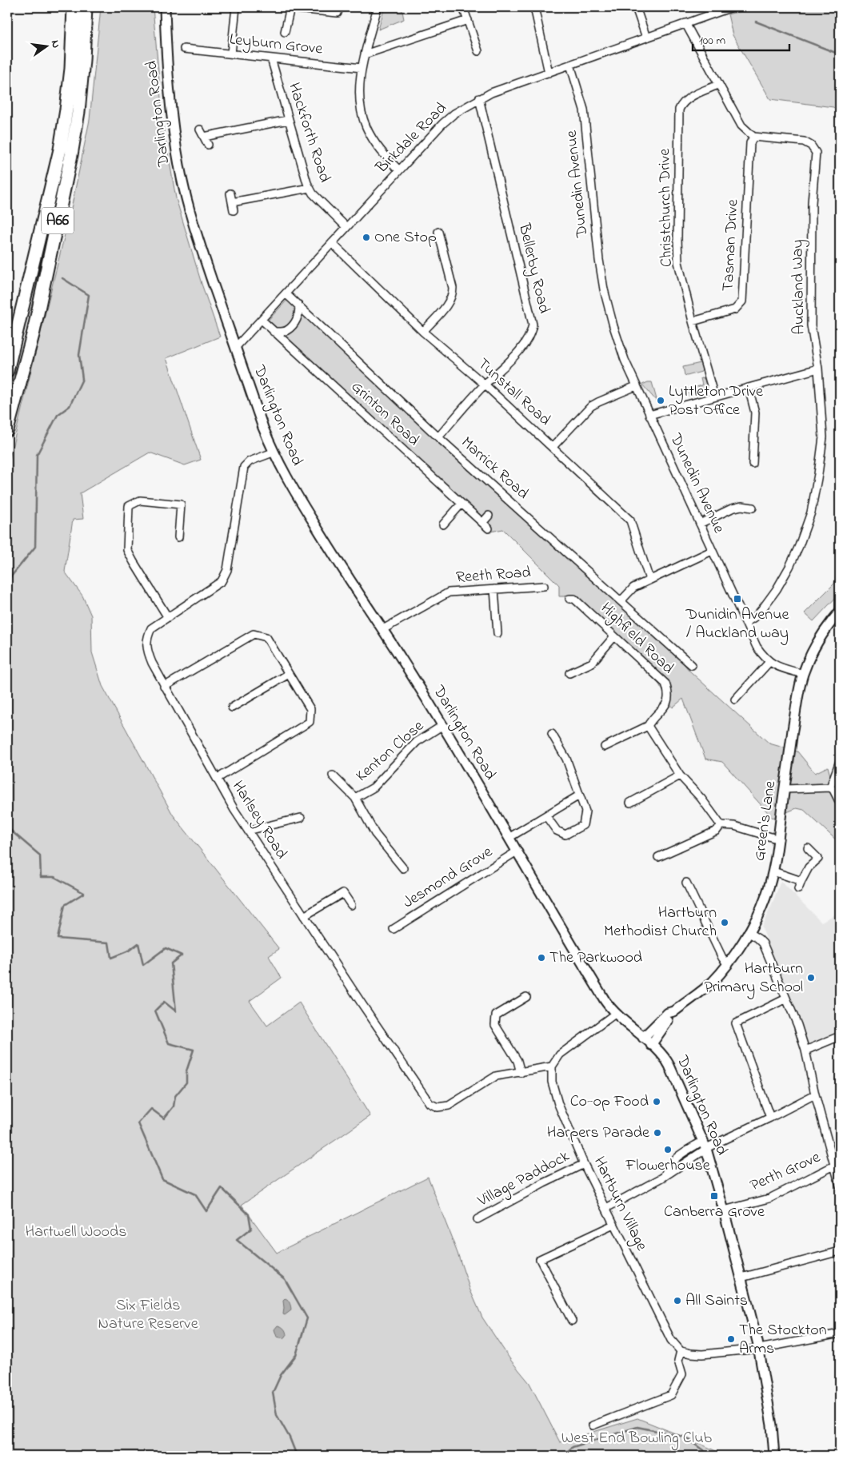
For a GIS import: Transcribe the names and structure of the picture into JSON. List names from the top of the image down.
{
  "streets": {
    "highway": ["A66"],
    "street": [
      "Leyburn Grove",
      "Darlington Road",
      "Hackforth Road",
      "Birkdale Road",
      "Dunedin Avenue",
      "Christchurch Drive",
      "Tasman Drive",
      "Bellerby Road",
      "Auckland Way",
      "Tunstall Road",
      "Grinton Road",
      "Marrick Road",
      "Reeth Road",
      "Highfield Road",
      "Kenton Close",
      "Harlsey Road",
      "Green's Lane",
      "Jesmond Grove",
      "Perth Grove",
      "Village Paddock",
      "Hartburn Village"
    ]
  },
  "crossings": [
    ["Leyburn Grove", "Hackforth Road"],
    ["Darlington Road", "Birkdale Road"],
    ["Darlington Road", "Reeth Road"],
    ["Darlington Road", "Kenton Close"],
    ["Darlington Road", "Harlsey Road"],
    ["Darlington Road", "Green's Lane"],
    ["Darlington Road", "Jesmond Grove"],
    ["Darlington Road", "Perth Grove"],
    ["Hackforth Road", "Birkdale Road"],
    ["Birkdale Road", "Dunedin Avenue"],
    ["Birkdale Road", "Bellerby Road"],
    ["Birkdale Road", "Tunstall Road"],
    ["Birkdale Road", "Grinton Road"],
    ["Birkdale Road", "Marrick Road"],
    ["Dunedin Avenue", "Auckland Way"],
    ["Dunedin Avenue", "Green's Lane"],
    ["Christchurch Drive", "Tasman Drive"],
    ["Tasman Drive", "Auckland Way"],
    ["Bellerby Road", "Tunstall Road"],
    ["Bellerby Road", "Marrick Road"],
    ["Harlsey Road", "Hartburn Village"],
    ["Village Paddock", "Hartburn Village"]
  ],
  "parks": ["Hartwell Woods", "Six Fields Nature Reserve", "West End Bowling Club"],
  "places": {
    "other": [
      "One Stop",
      "Lyttleton Drive Post Office",
      "Hartburn Methodist Church",
      "The Parkwood",
      "Hartburn Primary School",
      "Co-op Food",
      "Harpers Parade",
      "Flowerhouse",
      "All Saints",
      "The Stockton Arms"
    ],
    "transit": ["Dunidin Avenue / Auckland way", "Canberra Grove"]
  },
  "scale_bar": "100 m",
  "north": "right"
}
